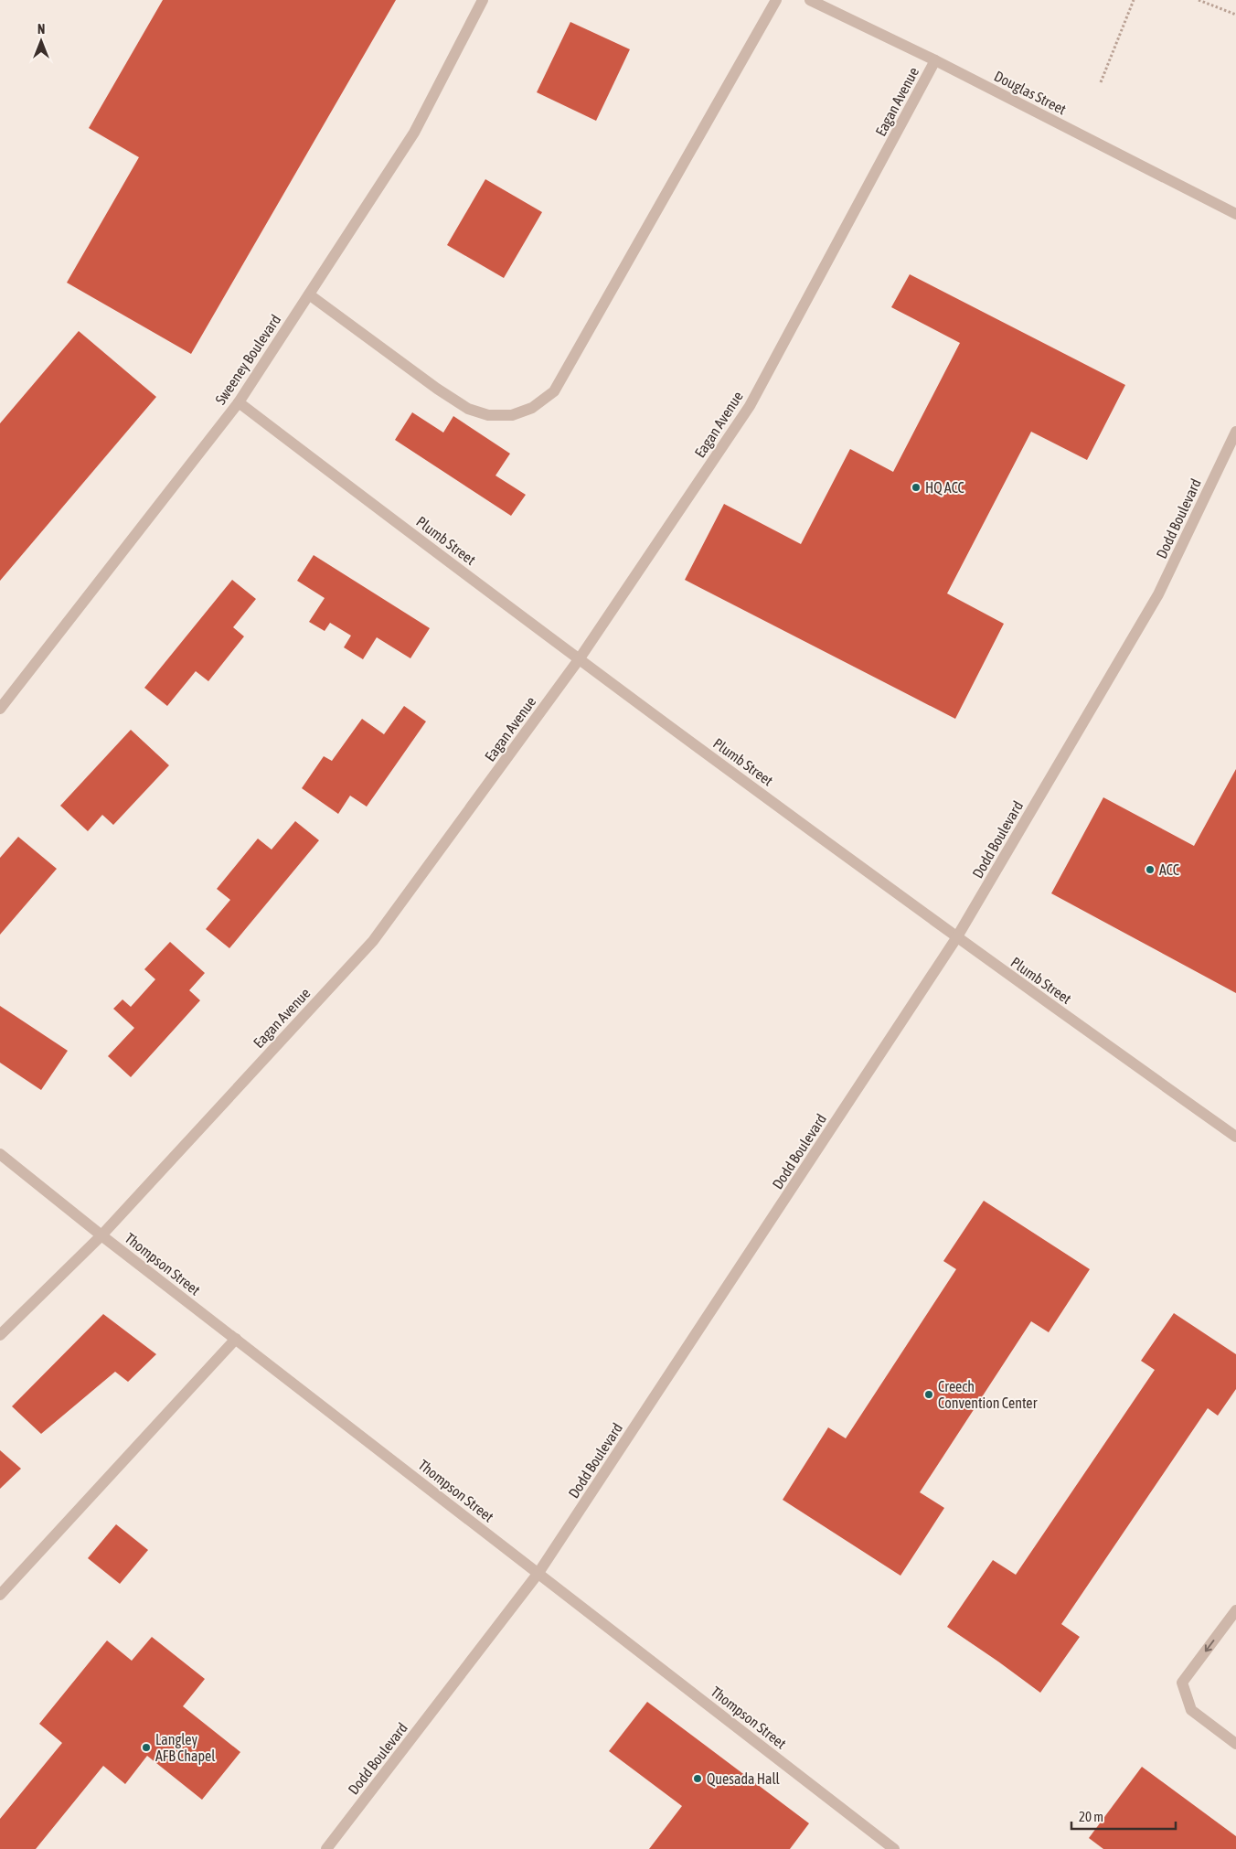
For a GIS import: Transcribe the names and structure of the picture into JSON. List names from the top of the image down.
{
  "streets": {
    "street": [
      "Douglas Street",
      "Eagan Avenue",
      "Sweeney Boulevard",
      "Dodd Boulevard",
      "Plumb Street",
      "Thompson Street"
    ]
  },
  "crossings": [
    ["Douglas Street", "Eagan Avenue"],
    ["Eagan Avenue", "Plumb Street"],
    ["Eagan Avenue", "Thompson Street"],
    ["Sweeney Boulevard", "Plumb Street"],
    ["Dodd Boulevard", "Plumb Street"],
    ["Dodd Boulevard", "Thompson Street"]
  ],
  "places": [
    "HQ ACC",
    "ACC",
    "Creech Convention Center",
    "Langley AFB Chapel",
    "Quesada Hall"
  ],
  "scale_bar": "20 m",
  "north": "top"
}
